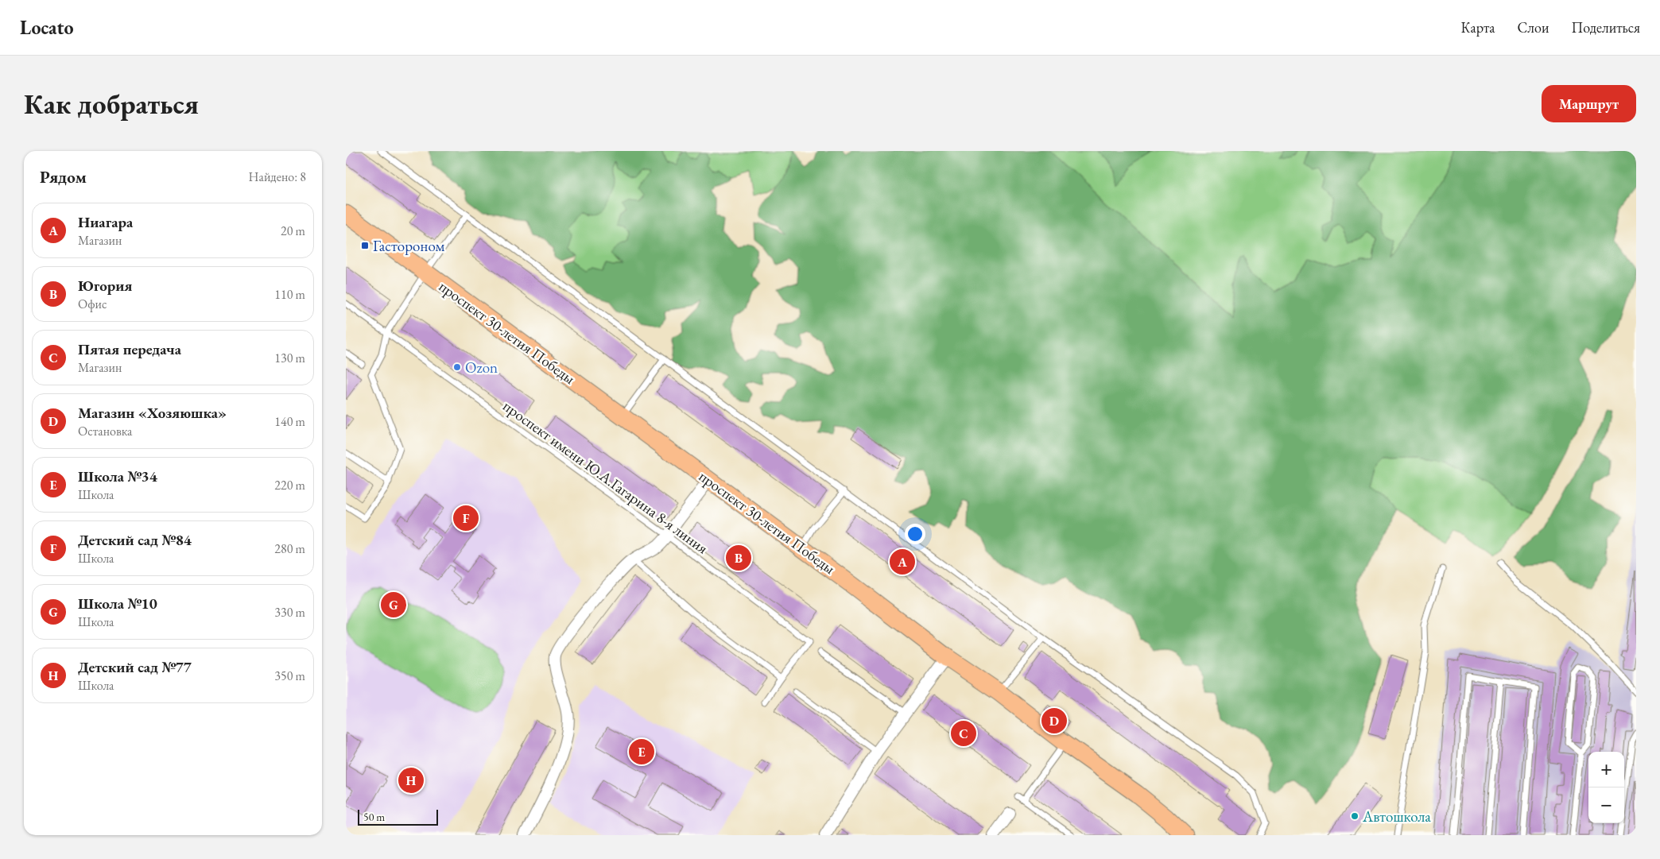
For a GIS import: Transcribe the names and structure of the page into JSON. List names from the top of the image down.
{
  "streets": {
    "main road": ["проспект 30-летия Победы"],
    "lane": ["проспект имени Ю.А.Гагарина 8-я линия"]
  },
  "places": {
    "transit": ["Гастороном"],
    "other": ["Ozon", "Автошкола"]
  },
  "scale_bar": "50 m",
  "page": {
    "header": "Locato",
    "nav": ["Карта", "Слои", "Поделиться"],
    "buttons": "Маршрут",
    "title": "Как добраться",
    "heading": ["Рядом", "Найдено: 8"],
    "list": [
      {
        "mark": "A",
        "name": "Ниагара",
        "note": "Магазин",
        "value": "20 m"
      },
      {
        "mark": "B",
        "name": "Югория",
        "note": "Офис",
        "value": "110 m"
      },
      {
        "mark": "C",
        "name": "Пятая передача",
        "note": "Магазин",
        "value": "130 m"
      },
      {
        "mark": "D",
        "name": "Магазин «Хозяюшка»",
        "note": "Остановка",
        "value": "140 m"
      },
      {
        "mark": "E",
        "name": "Школа №34",
        "note": "Школа",
        "value": "220 m"
      },
      {
        "mark": "F",
        "name": "Детский сад №84",
        "note": "Школа",
        "value": "280 m"
      },
      {
        "mark": "G",
        "name": "Школа №10",
        "note": "Школа",
        "value": "330 m"
      },
      {
        "mark": "H",
        "name": "Детский сад №77",
        "note": "Школа",
        "value": "350 m"
      }
    ],
    "pins": [
      "F",
      "B",
      "A",
      "G",
      "D",
      "C",
      "E",
      "H"
    ],
    "map_buttons": ["+", "−"],
    "scale": "50 m"
  }
}
